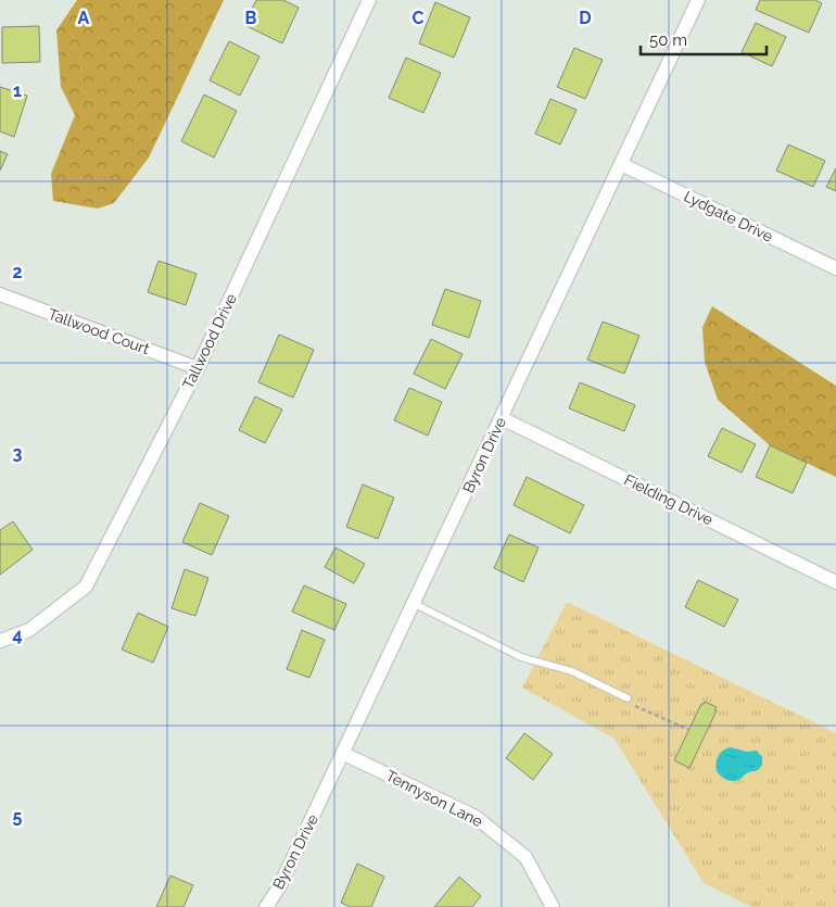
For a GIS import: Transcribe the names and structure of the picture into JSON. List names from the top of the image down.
{
  "streets": {
    "street": [
      "Lydgate Drive",
      "Tallwood Court",
      "Tallwood Drive",
      "Byron Drive",
      "Fielding Drive",
      "Tennyson Lane"
    ]
  },
  "crossings": [
    ["Lydgate Drive", "Byron Drive"],
    ["Tallwood Court", "Tallwood Drive"],
    ["Byron Drive", "Fielding Drive"],
    ["Byron Drive", "Tennyson Lane"]
  ],
  "scale_bar": "50 m",
  "grid": {
    "columns": [
      "A",
      "B",
      "C",
      "D"
    ],
    "rows": [
      "1",
      "2",
      "3",
      "4",
      "5"
    ]
  }
}
